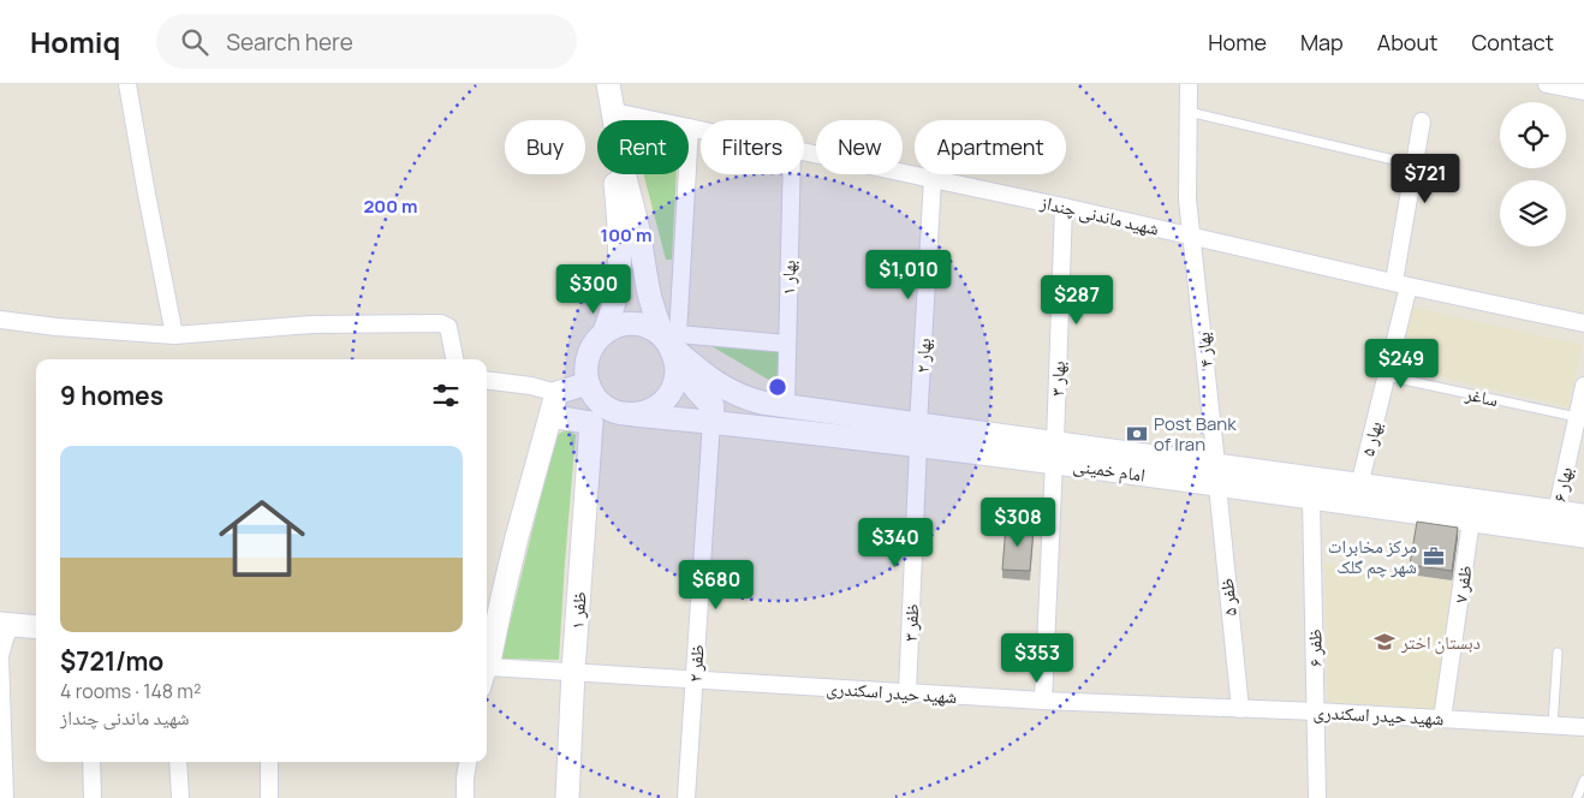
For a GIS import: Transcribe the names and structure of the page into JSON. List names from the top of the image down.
{
  "streets": {
    "street": [
      "شهید ماندنی چنداز",
      "بهار ۱",
      "بهار ۴",
      "بهار ۲",
      "بهار ۳",
      "بهار ۵",
      "امام خمینی",
      "بهار ۶",
      "ظفر ۷",
      "ظفر ۵",
      "ظفر ۱",
      "ظفر ۳",
      "ظفر ۶",
      "ظفر ۲",
      "شهید حیدر اسکندری"
    ],
    "lane": ["ساغر"]
  },
  "crossings": [
    ["شهید ماندنی چنداز", "بهار ۴"],
    ["شهید ماندنی چنداز", "بهار ۲"],
    ["شهید ماندنی چنداز", "بهار ۳"],
    ["شهید ماندنی چنداز", "بهار ۵"],
    ["بهار ۱", "امام خمینی"],
    ["بهار ۴", "امام خمینی"],
    ["بهار ۴", "ظفر ۵"],
    ["بهار ۲", "امام خمینی"],
    ["بهار ۲", "ظفر ۳"],
    ["بهار ۳", "امام خمینی"],
    ["بهار ۳", "شهید حیدر اسکندری"],
    ["ساغر", "بهار ۵"],
    ["ساغر", "بهار ۶"],
    ["بهار ۵", "امام خمینی"],
    ["امام خمینی", "بهار ۶"],
    ["امام خمینی", "ظفر ۷"],
    ["امام خمینی", "ظفر ۵"],
    ["امام خمینی", "ظفر ۱"],
    ["امام خمینی", "ظفر ۳"],
    ["امام خمینی", "ظفر ۶"],
    ["امام خمینی", "ظفر ۲"],
    ["ظفر ۷", "شهید حیدر اسکندری"],
    ["ظفر ۵", "شهید حیدر اسکندری"],
    ["ظفر ۱", "شهید حیدر اسکندری"],
    ["ظفر ۳", "شهید حیدر اسکندری"],
    ["ظفر ۶", "شهید حیدر اسکندری"],
    ["ظفر ۲", "شهید حیدر اسکندری"]
  ],
  "places": {
    "bank": ["Post Bank of Iran"],
    "office": ["مرکز مخابرات شهر چم گلک"],
    "school or university": ["دبستان اختر"]
  },
  "page": {
    "header": "Homiq",
    "search": "Search here",
    "nav": [
      "Home",
      "Map",
      "About",
      "Contact"
    ],
    "chip": [
      "Buy",
      "Rent",
      "Filters",
      "New",
      "Apartment"
    ],
    "price": [
      "$721",
      "$1,010",
      "$300",
      "$287",
      "$249",
      "$308",
      "$340",
      "$680",
      "$353"
    ],
    "heading": "9 homes",
    "list": [
      {
        "name": "$721/mo",
        "note": "4 rooms · 148 m² · شهید ماندنی چنداز"
      }
    ]
  },
  "rings": ["200 m", "100 m"]
}
